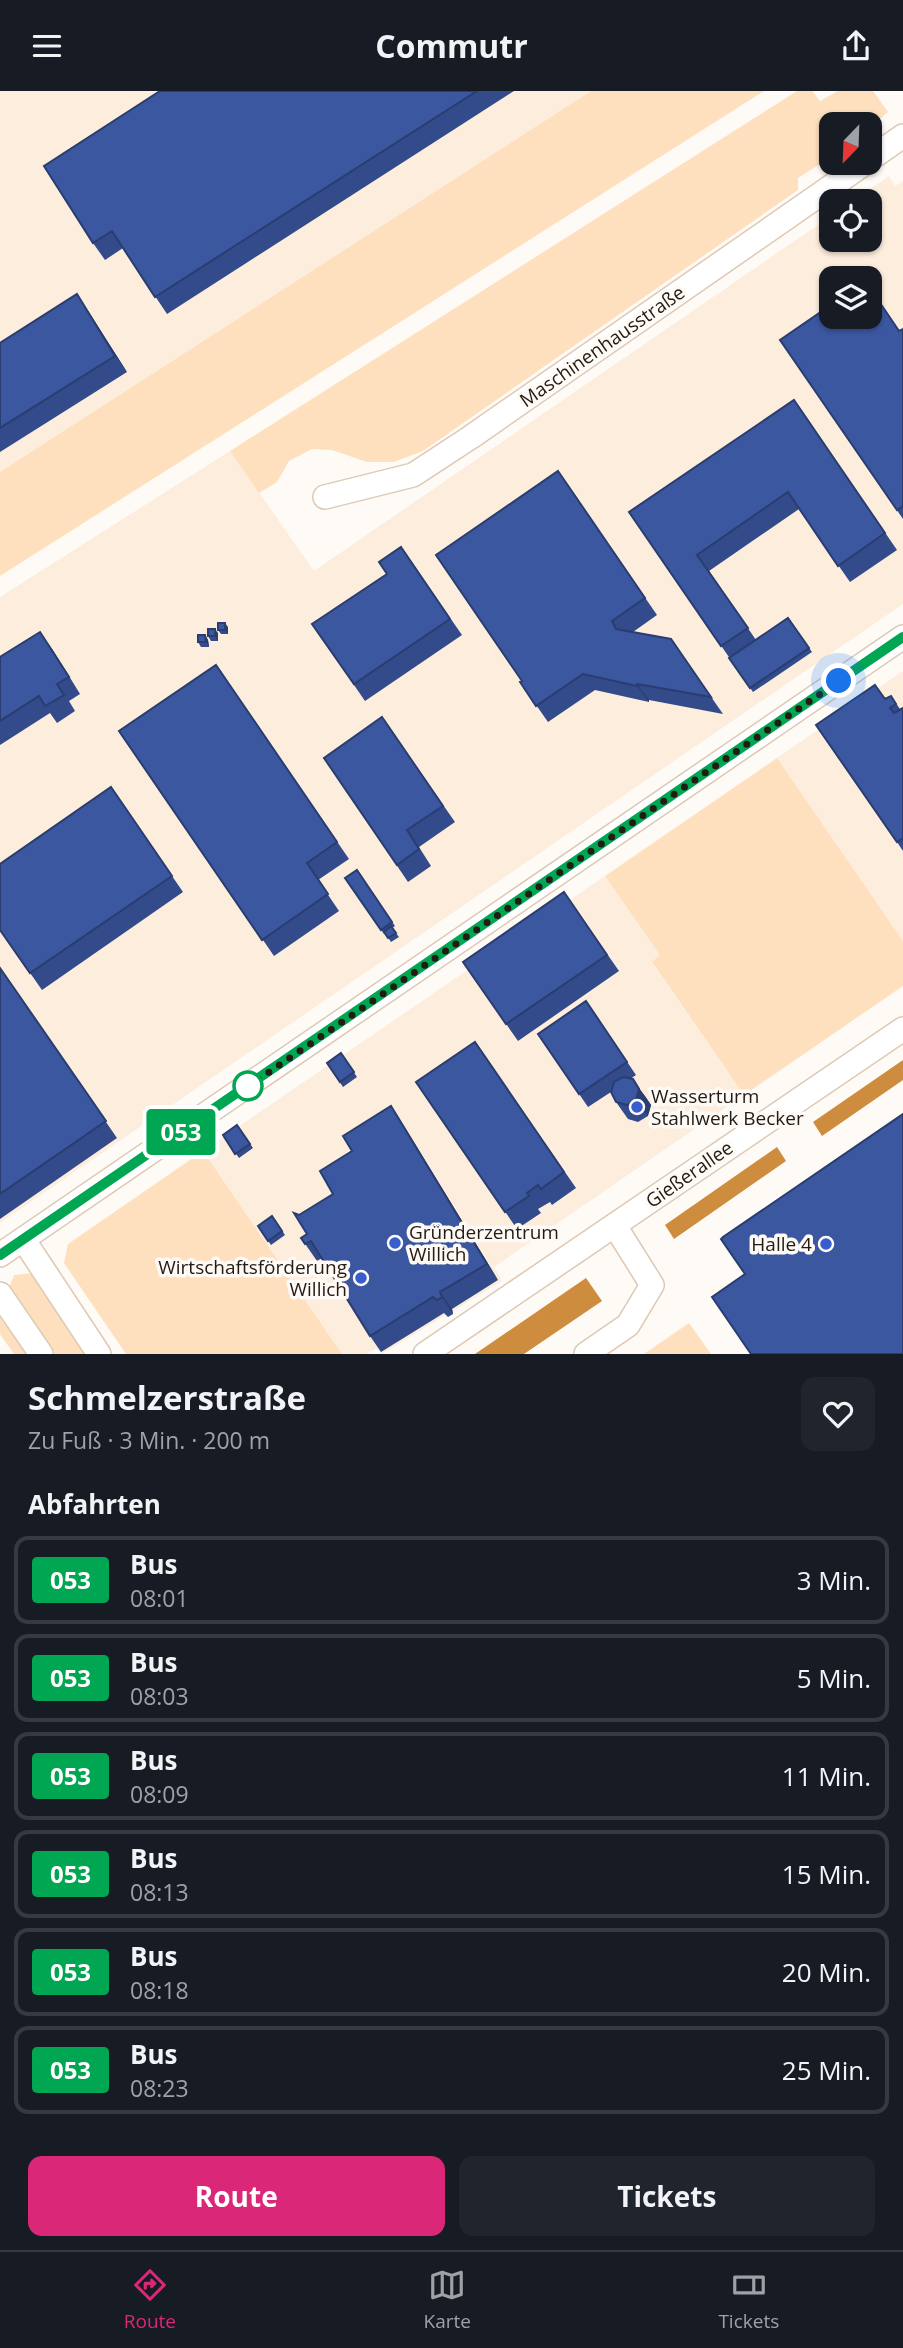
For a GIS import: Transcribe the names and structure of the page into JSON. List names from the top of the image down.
{
  "streets": {
    "street": ["Maschinenhausstraße", "Gießerallee"]
  },
  "places": [
    "Wasserturm Stahlwerk Becker",
    "Gründerzentrum Willich",
    "Halle 4",
    "Wirtschaftsförderung Willich"
  ],
  "lines": ["bus line 053"],
  "north": "bottom left",
  "page": {
    "header": "Commutr",
    "on_map": "053",
    "heading": [
      ["Schmelzerstraße", "Zu Fuß · 3 Min. · 200 m"],
      "Abfahrten"
    ],
    "list": [
      {
        "mark": "053",
        "name": "Bus",
        "note": "08:01",
        "value": "3 Min."
      },
      {
        "mark": "053",
        "name": "Bus",
        "note": "08:03",
        "value": "5 Min."
      },
      {
        "mark": "053",
        "name": "Bus",
        "note": "08:09",
        "value": "11 Min."
      },
      {
        "mark": "053",
        "name": "Bus",
        "note": "08:13",
        "value": "15 Min."
      },
      {
        "mark": "053",
        "name": "Bus",
        "note": "08:18",
        "value": "20 Min."
      },
      {
        "mark": "053",
        "name": "Bus",
        "note": "08:23",
        "value": "25 Min."
      }
    ],
    "buttons": ["Route", "Tickets"],
    "tabs": ["Route", "Karte", "Tickets"]
  }
}
